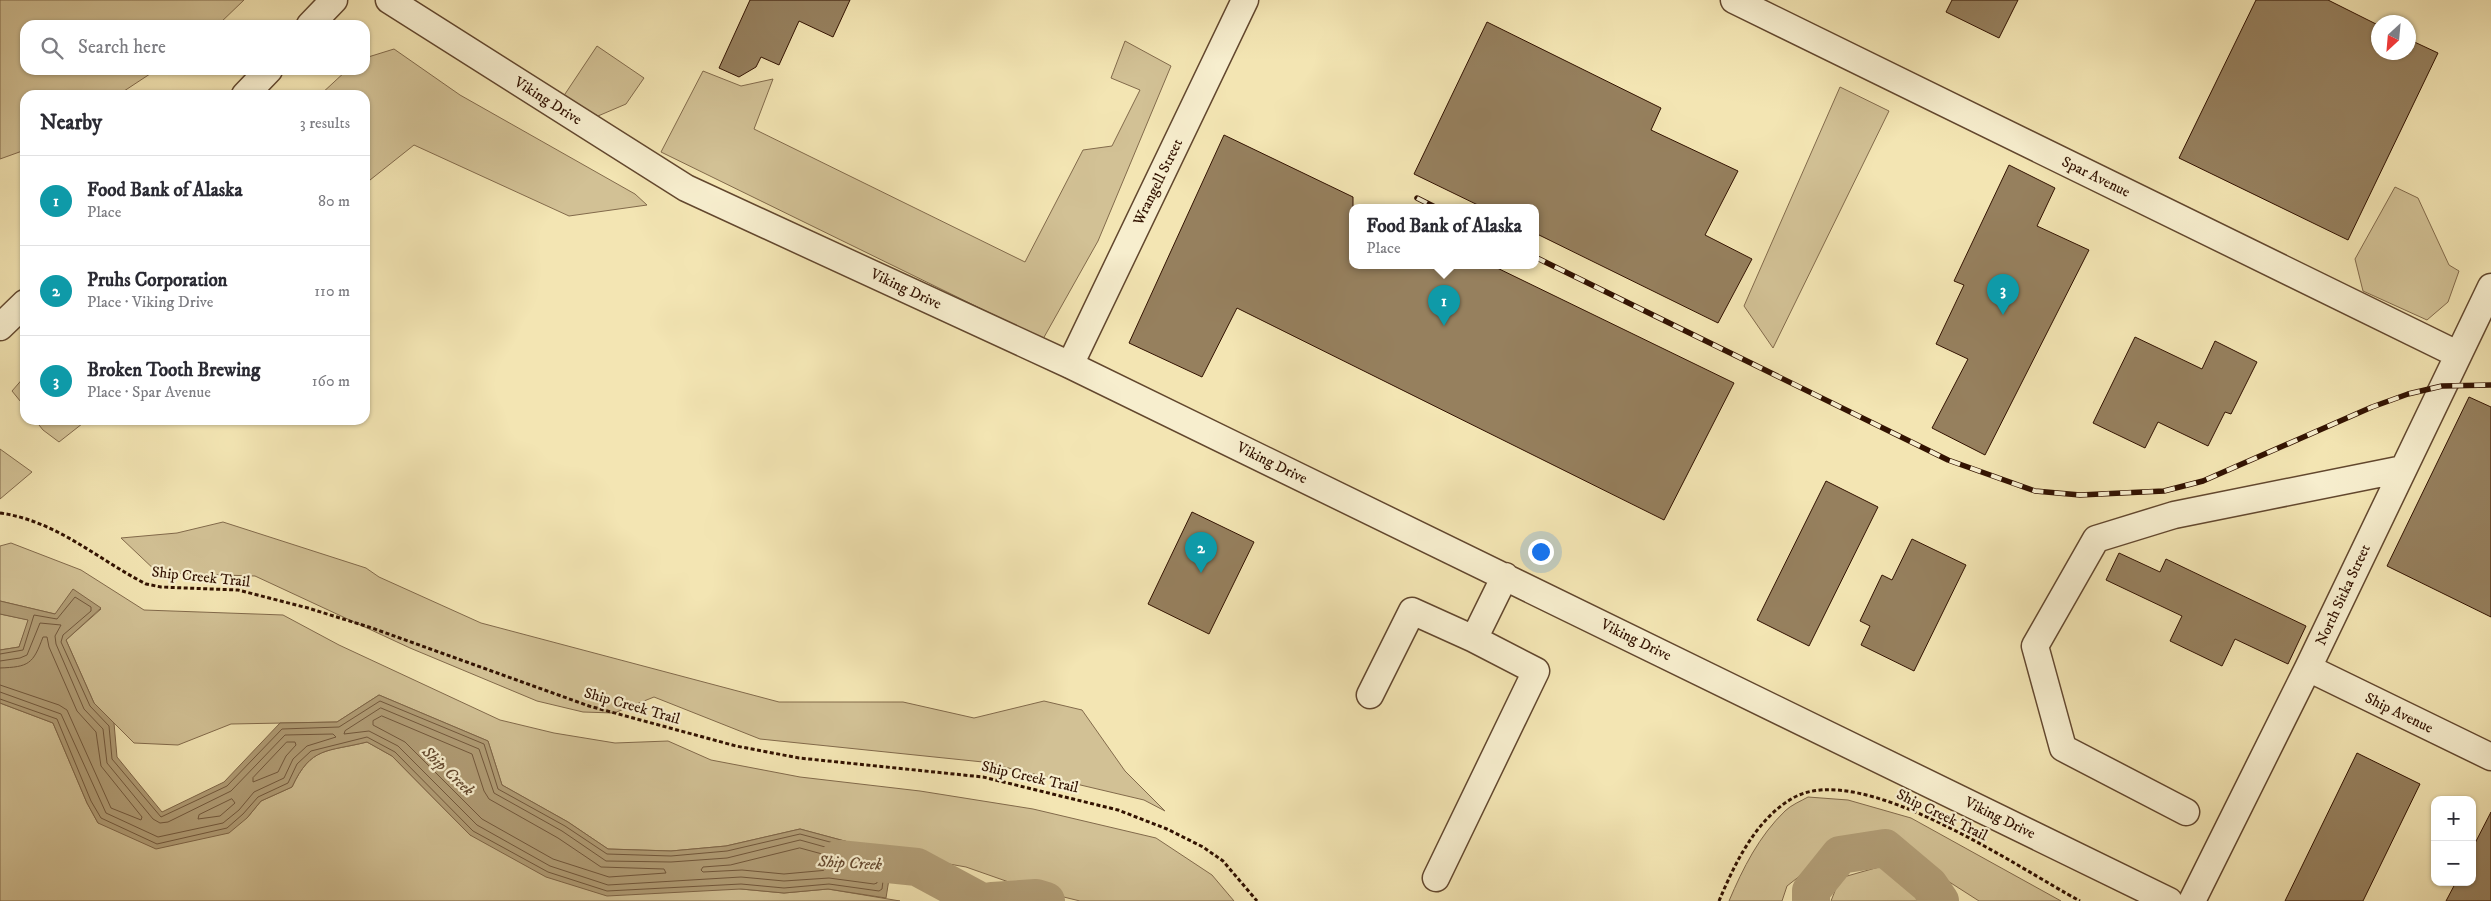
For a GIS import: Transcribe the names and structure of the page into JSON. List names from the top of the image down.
{
  "streets": {
    "street": [
      "Viking Drive",
      "Spar Avenue",
      "Wrangell Street",
      "North Sitka Street",
      "Ship Avenue"
    ],
    "path": ["Ship Creek Trail"]
  },
  "crossings": [
    ["Viking Drive", "Wrangell Street"],
    ["Spar Avenue", "North Sitka Street"],
    ["North Sitka Street", "Ship Avenue"]
  ],
  "water": ["Ship Creek"],
  "north": "bottom left",
  "page": {
    "search": "Search here",
    "heading": ["Nearby", "3 results"],
    "list": [
      {
        "mark": "1",
        "name": "Food Bank of Alaska",
        "note": "Place",
        "value": "80 m"
      },
      {
        "mark": "2",
        "name": "Pruhs Corporation",
        "note": "Place · Viking Drive",
        "value": "110 m"
      },
      {
        "mark": "3",
        "name": "Broken Tooth Brewing",
        "note": "Place · Spar Avenue",
        "value": "160 m"
      }
    ],
    "popup": ["Food Bank of Alaska", "Place"],
    "pins": ["3", "1", "2"],
    "map_buttons": ["+", "−"]
  }
}
